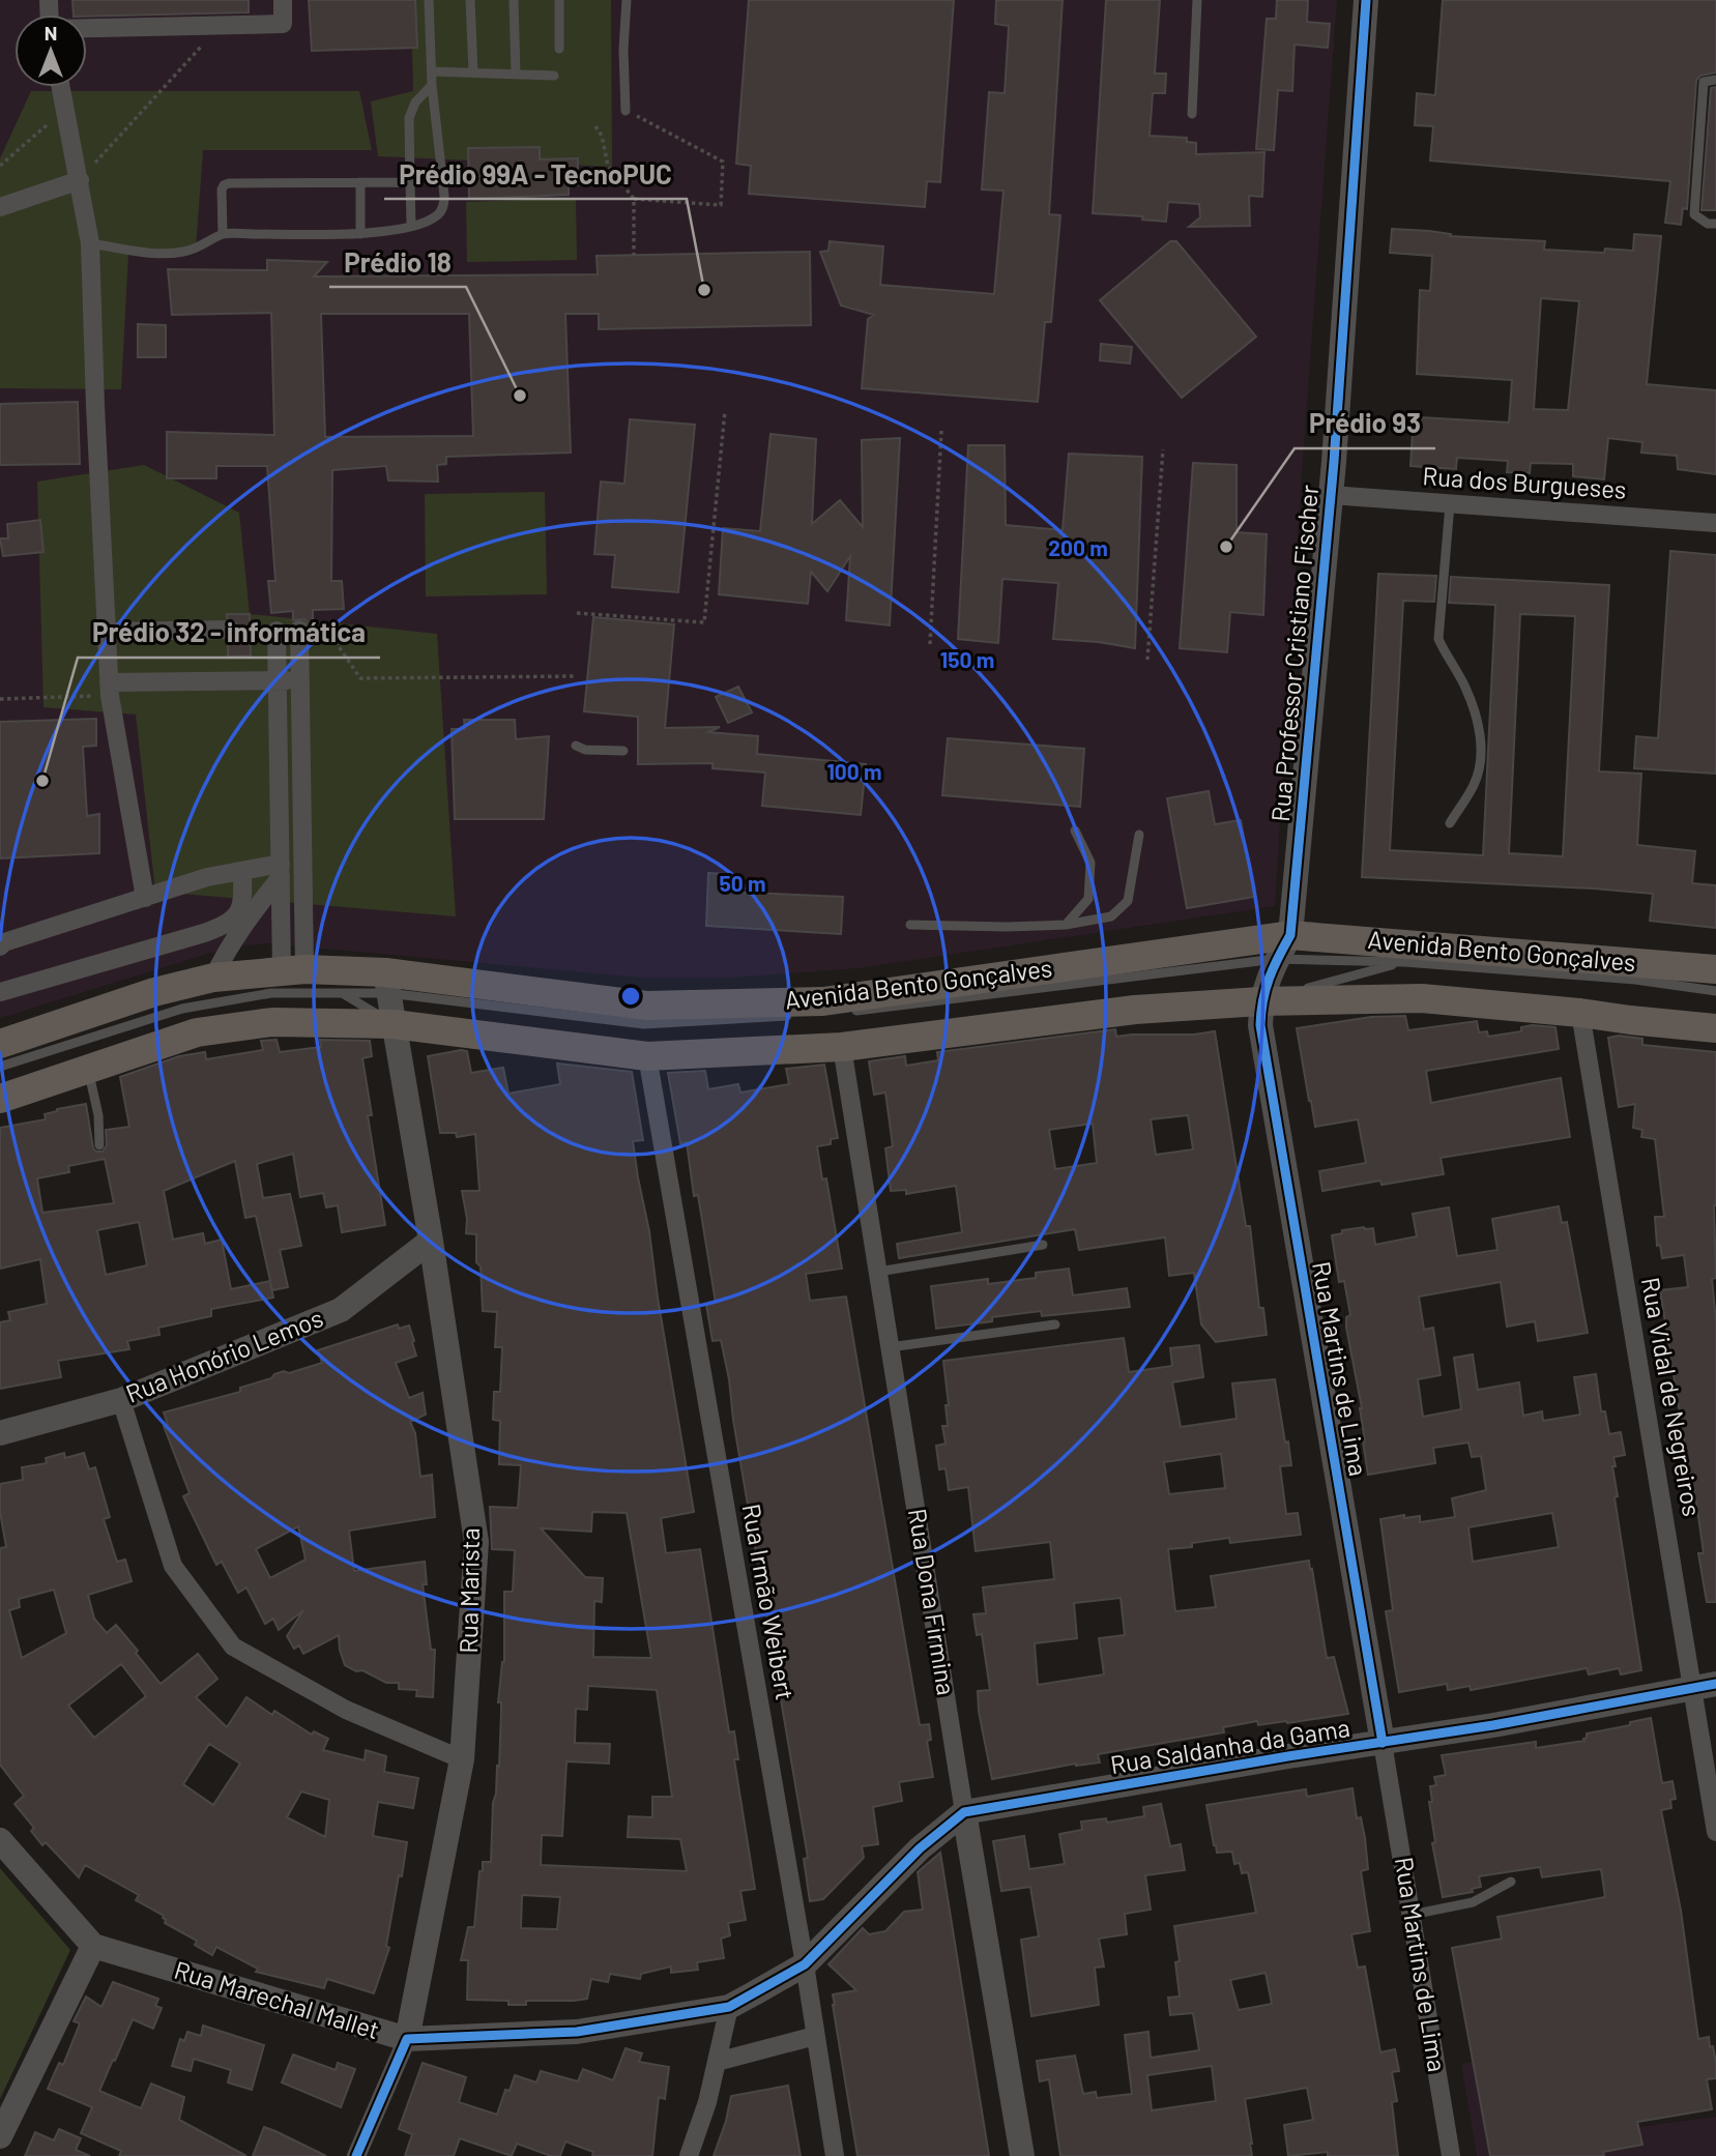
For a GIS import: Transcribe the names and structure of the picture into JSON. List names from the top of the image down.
{
  "streets": {
    "main road": ["Avenida Bento Gonçalves"],
    "street": [
      "Rua dos Burgueses",
      "Rua Professor Cristiano Fischer",
      "Rua Honório Lemos",
      "Rua Martins de Lima",
      "Rua Vidal de Negreiros",
      "Rua Marista",
      "Rua Irmão Weibert",
      "Rua Dona Firmina",
      "Rua Saldanha da Gama",
      "Rua Marechal Mallet"
    ]
  },
  "crossings": [
    ["Rua dos Burgueses", "Rua Professor Cristiano Fischer"],
    ["Rua Professor Cristiano Fischer", "Avenida Bento Gonçalves"],
    ["Rua Professor Cristiano Fischer", "Rua Martins de Lima"],
    ["Avenida Bento Gonçalves", "Rua Martins de Lima"],
    ["Avenida Bento Gonçalves", "Rua Vidal de Negreiros"],
    ["Avenida Bento Gonçalves", "Rua Marista"],
    ["Avenida Bento Gonçalves", "Rua Irmão Weibert"],
    ["Avenida Bento Gonçalves", "Rua Dona Firmina"],
    ["Rua Honório Lemos", "Rua Marista"],
    ["Rua Martins de Lima", "Rua Saldanha da Gama"],
    ["Rua Vidal de Negreiros", "Rua Saldanha da Gama"],
    ["Rua Marista", "Rua Marechal Mallet"],
    ["Rua Irmão Weibert", "Rua Marechal Mallet"],
    ["Rua Dona Firmina", "Rua Saldanha da Gama"],
    ["Rua Dona Firmina", "Rua Marechal Mallet"],
    ["Rua Saldanha da Gama", "Rua Marechal Mallet"]
  ],
  "places": [
    "Prédio 99A - TecnoPUC",
    "Prédio 18",
    "Prédio 93",
    "Prédio 32 - informática"
  ],
  "north": "top",
  "rings": [
    "200 m",
    "150 m",
    "100 m",
    "50 m"
  ]
}
